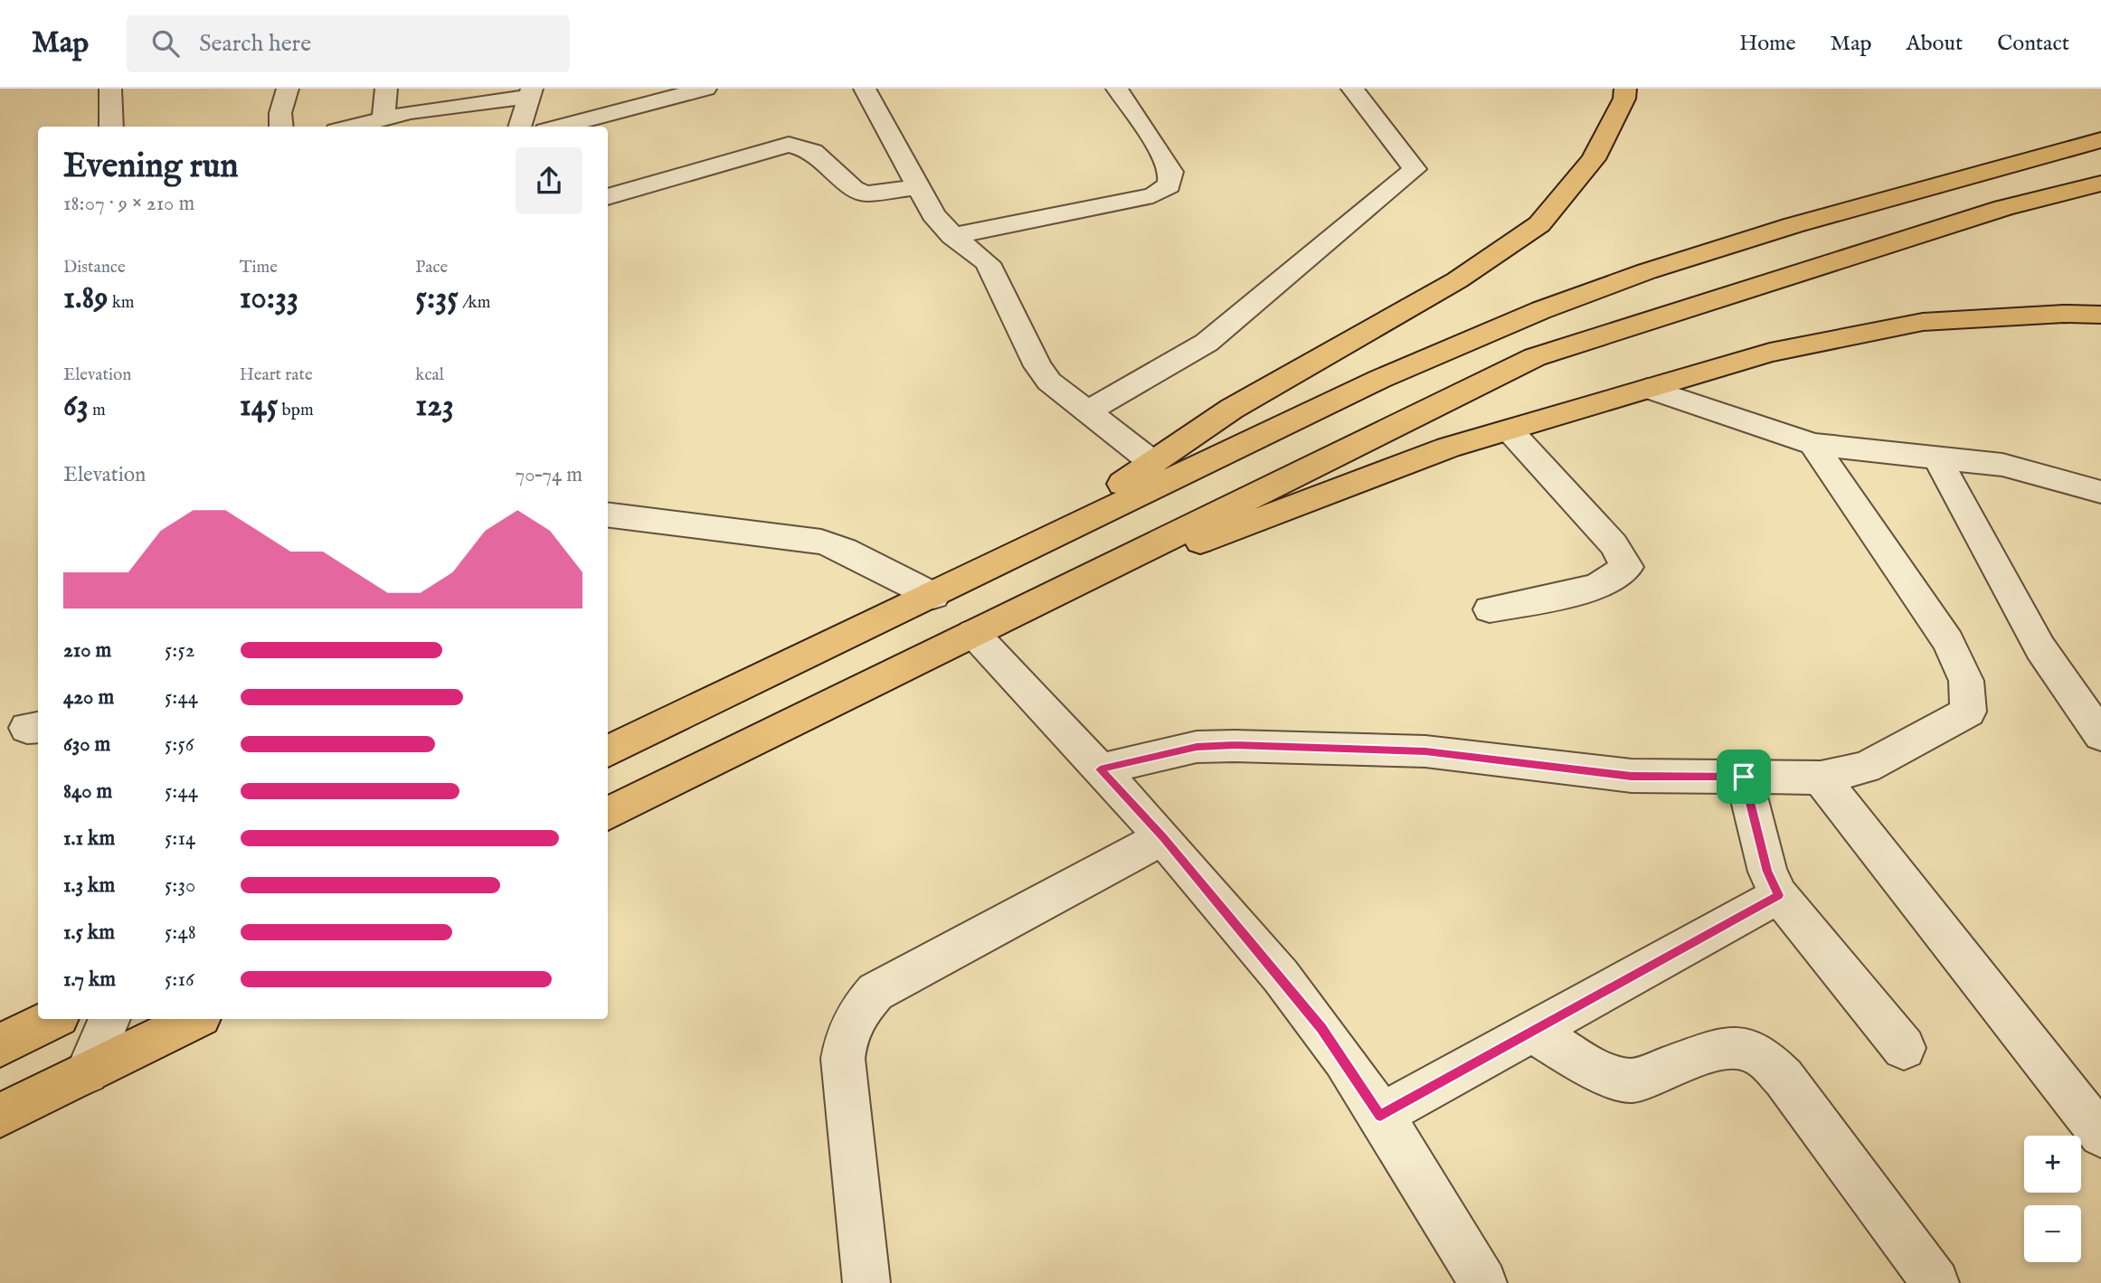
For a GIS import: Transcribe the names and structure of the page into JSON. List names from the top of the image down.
{
  "page": {
    "header": "Map",
    "search": "Search here",
    "nav": [
      "Home",
      "Map",
      "About",
      "Contact"
    ],
    "heading": ["Evening run", "18:07 · 9 × 210 m"],
    "stats": [
      ["Distance", "1.89 km"],
      ["Time", "10:33"],
      ["Pace", "5:35 /km"],
      ["Elevation", "63 m"],
      ["Heart rate", "145 bpm"],
      ["kcal", "123"]
    ],
    "chart": ["Elevation", "70–74 m"],
    "list": [
      {
        "name": "210 m",
        "note": "5:52"
      },
      {
        "name": "420 m",
        "note": "5:44"
      },
      {
        "name": "630 m",
        "note": "5:56"
      },
      {
        "name": "840 m",
        "note": "5:44"
      },
      {
        "name": "1.1 km",
        "note": "5:14"
      },
      {
        "name": "1.3 km",
        "note": "5:30"
      },
      {
        "name": "1.5 km",
        "note": "5:48"
      },
      {
        "name": "1.7 km",
        "note": "5:16"
      }
    ],
    "map_buttons": ["+", "−"]
  }
}
